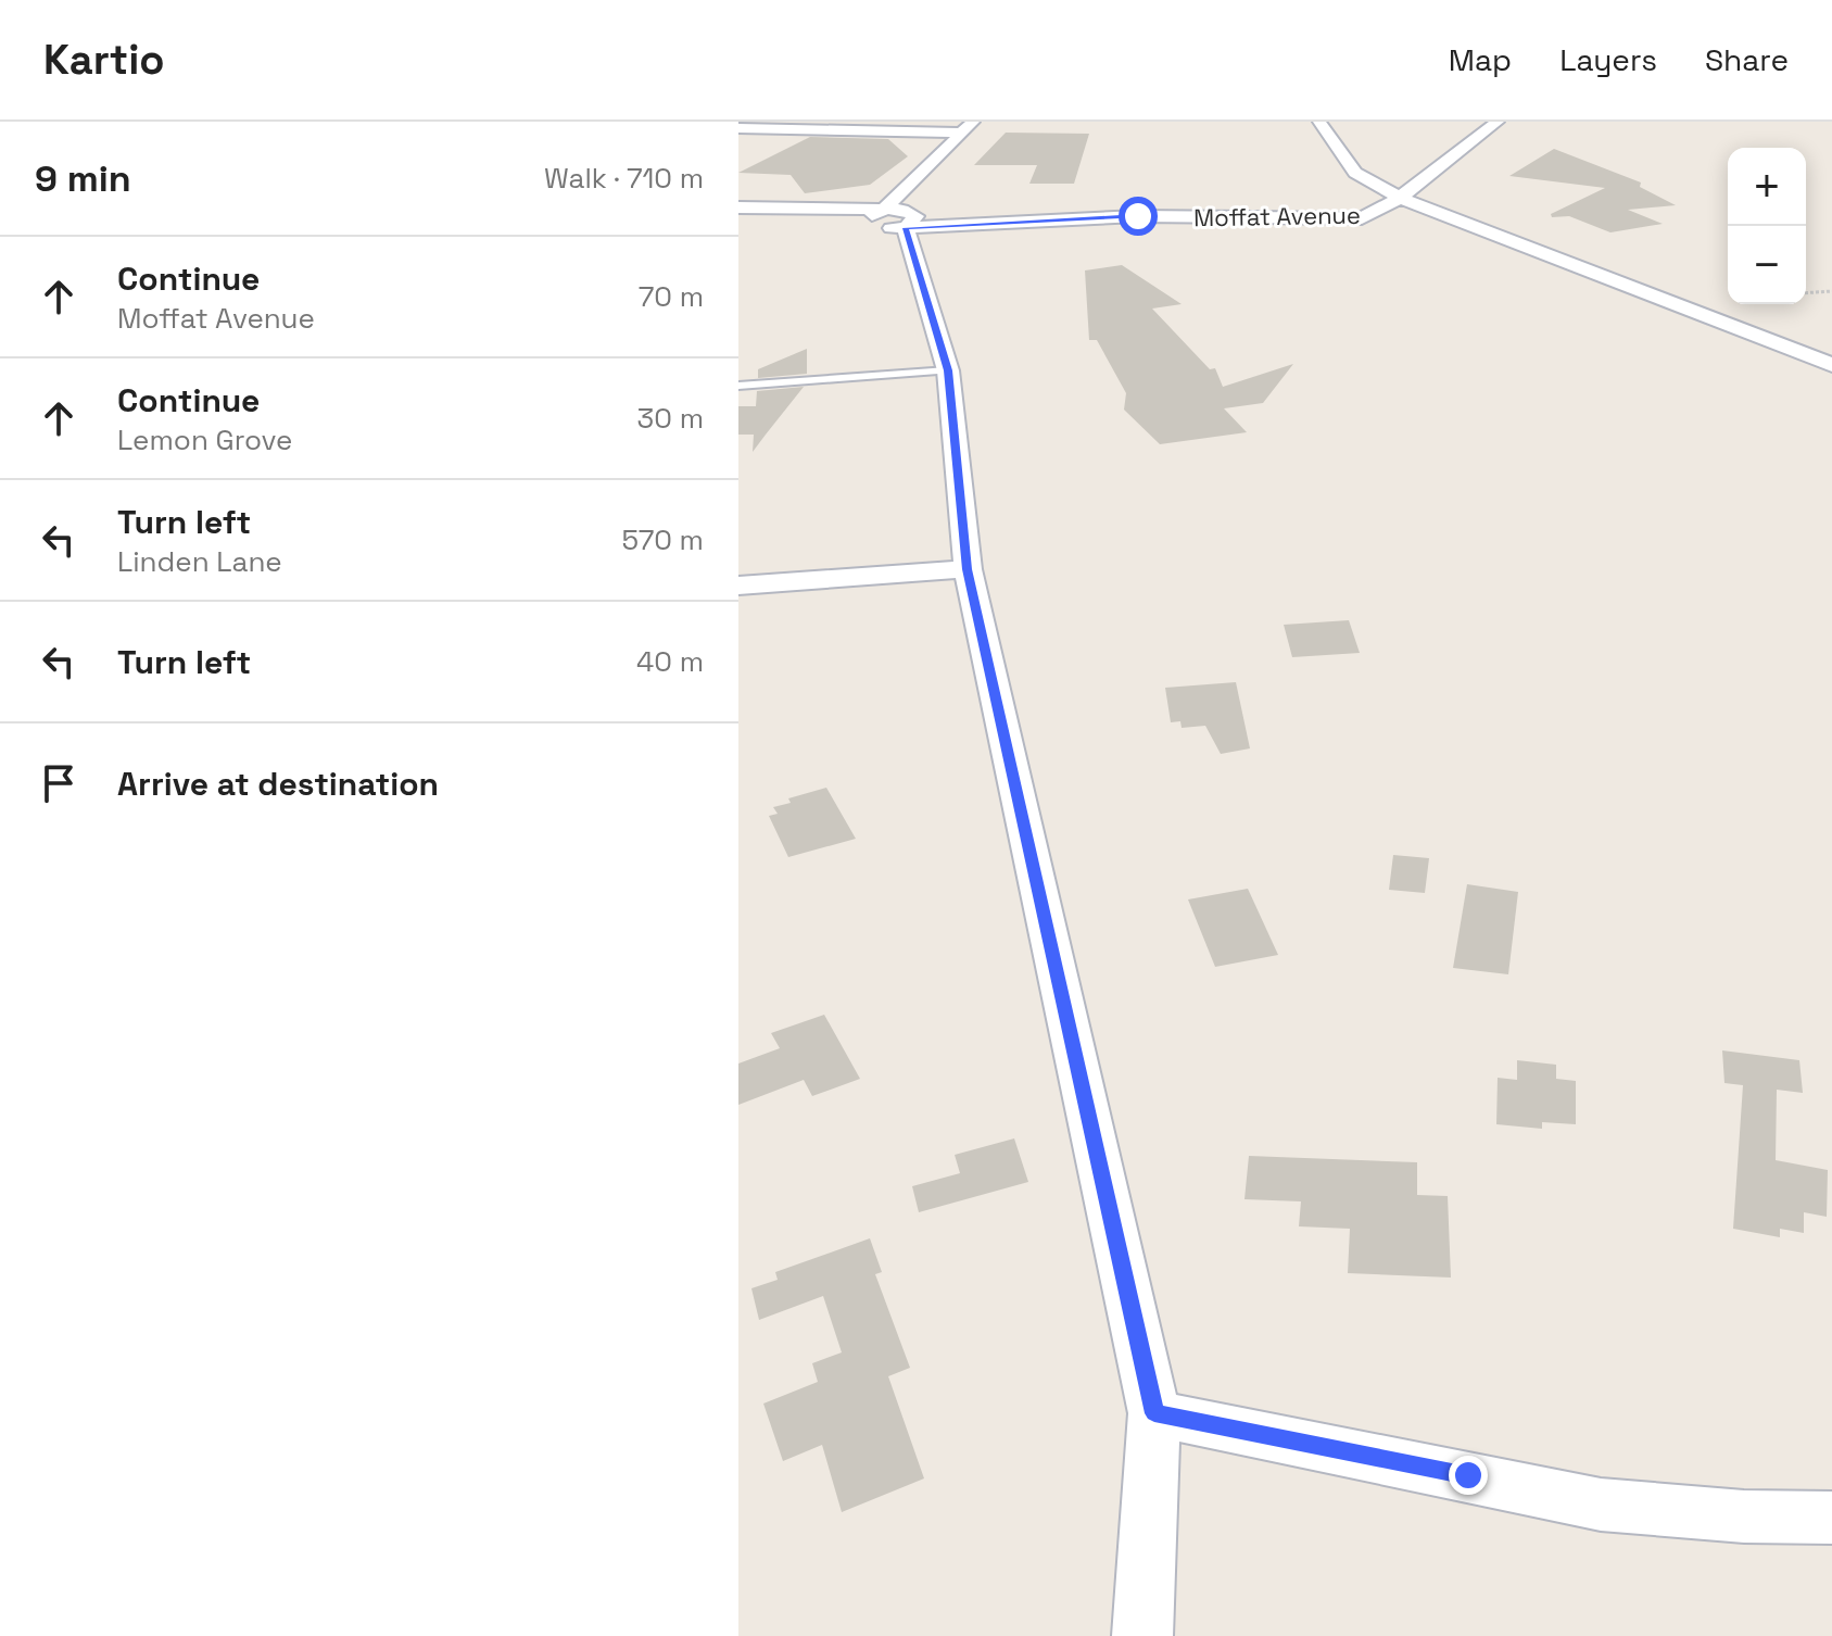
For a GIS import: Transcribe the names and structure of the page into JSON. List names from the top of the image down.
{
  "streets": {
    "street": ["Moffat Avenue"]
  },
  "page": {
    "header": "Kartio",
    "nav": ["Map", "Layers", "Share"],
    "heading": ["9 min", "Walk · 710 m"],
    "map_buttons": ["+", "−"],
    "list": [
      ["Continue", "Moffat Avenue", "70 m"],
      ["Continue", "Lemon Grove", "30 m"],
      ["Turn left", "Linden Lane", "570 m"],
      ["Turn left", "40 m"],
      "Arrive at destination"
    ]
  }
}
